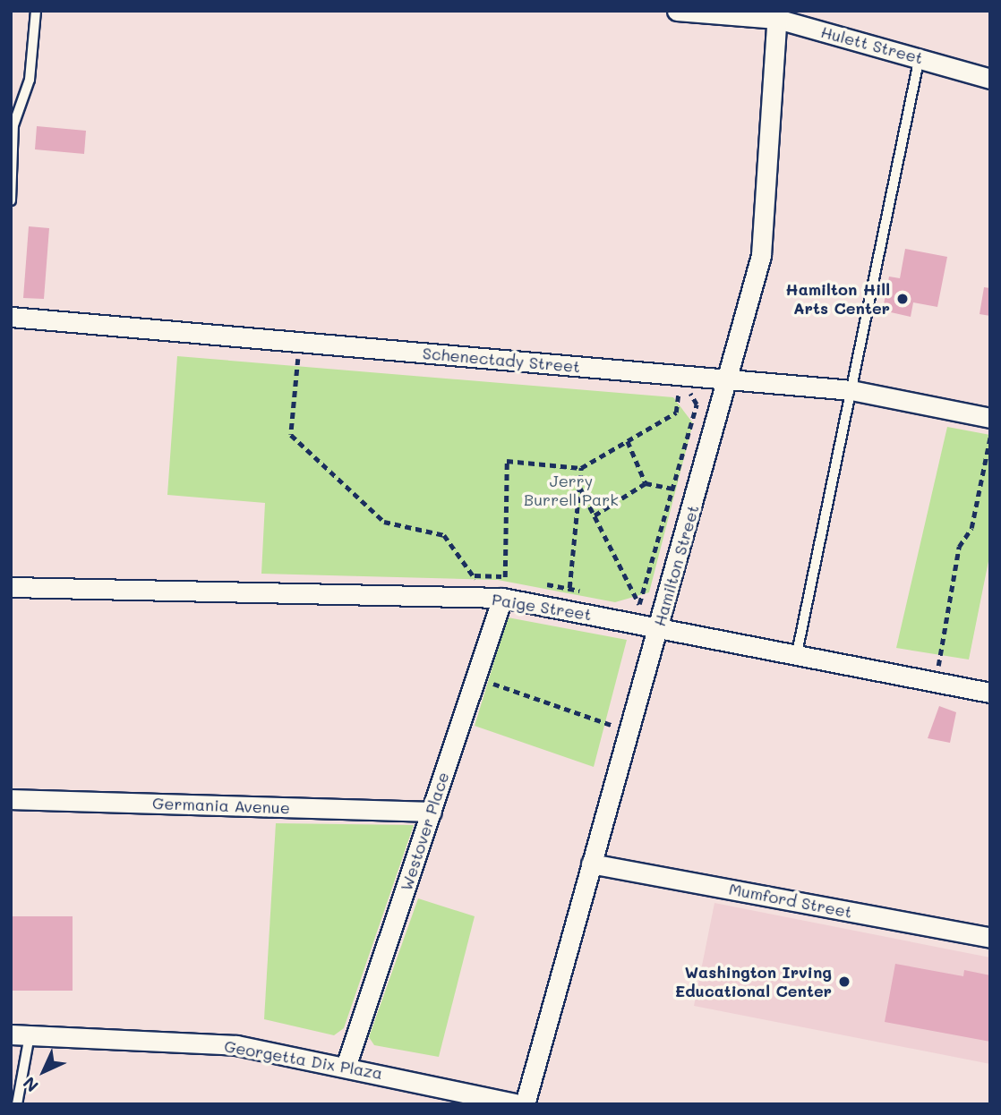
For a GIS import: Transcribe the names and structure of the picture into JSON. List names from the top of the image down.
{
  "streets": {
    "street": [
      "Hulett Street",
      "Schenectady Street",
      "Hamilton Street",
      "Paige Street",
      "Germania Avenue",
      "Westover Place",
      "Mumford Street",
      "Georgetta Dix Plaza"
    ]
  },
  "crossings": [
    ["Hulett Street", "Hamilton Street"],
    ["Schenectady Street", "Hamilton Street"],
    ["Hamilton Street", "Paige Street"],
    ["Hamilton Street", "Mumford Street"],
    ["Paige Street", "Westover Place"],
    ["Germania Avenue", "Westover Place"],
    ["Westover Place", "Georgetta Dix Plaza"]
  ],
  "parks": ["Jerry Burrell Park"],
  "places": ["Hamilton Hill Arts Center", "Washington Irving Educational Center"],
  "north": "bottom left"
}
